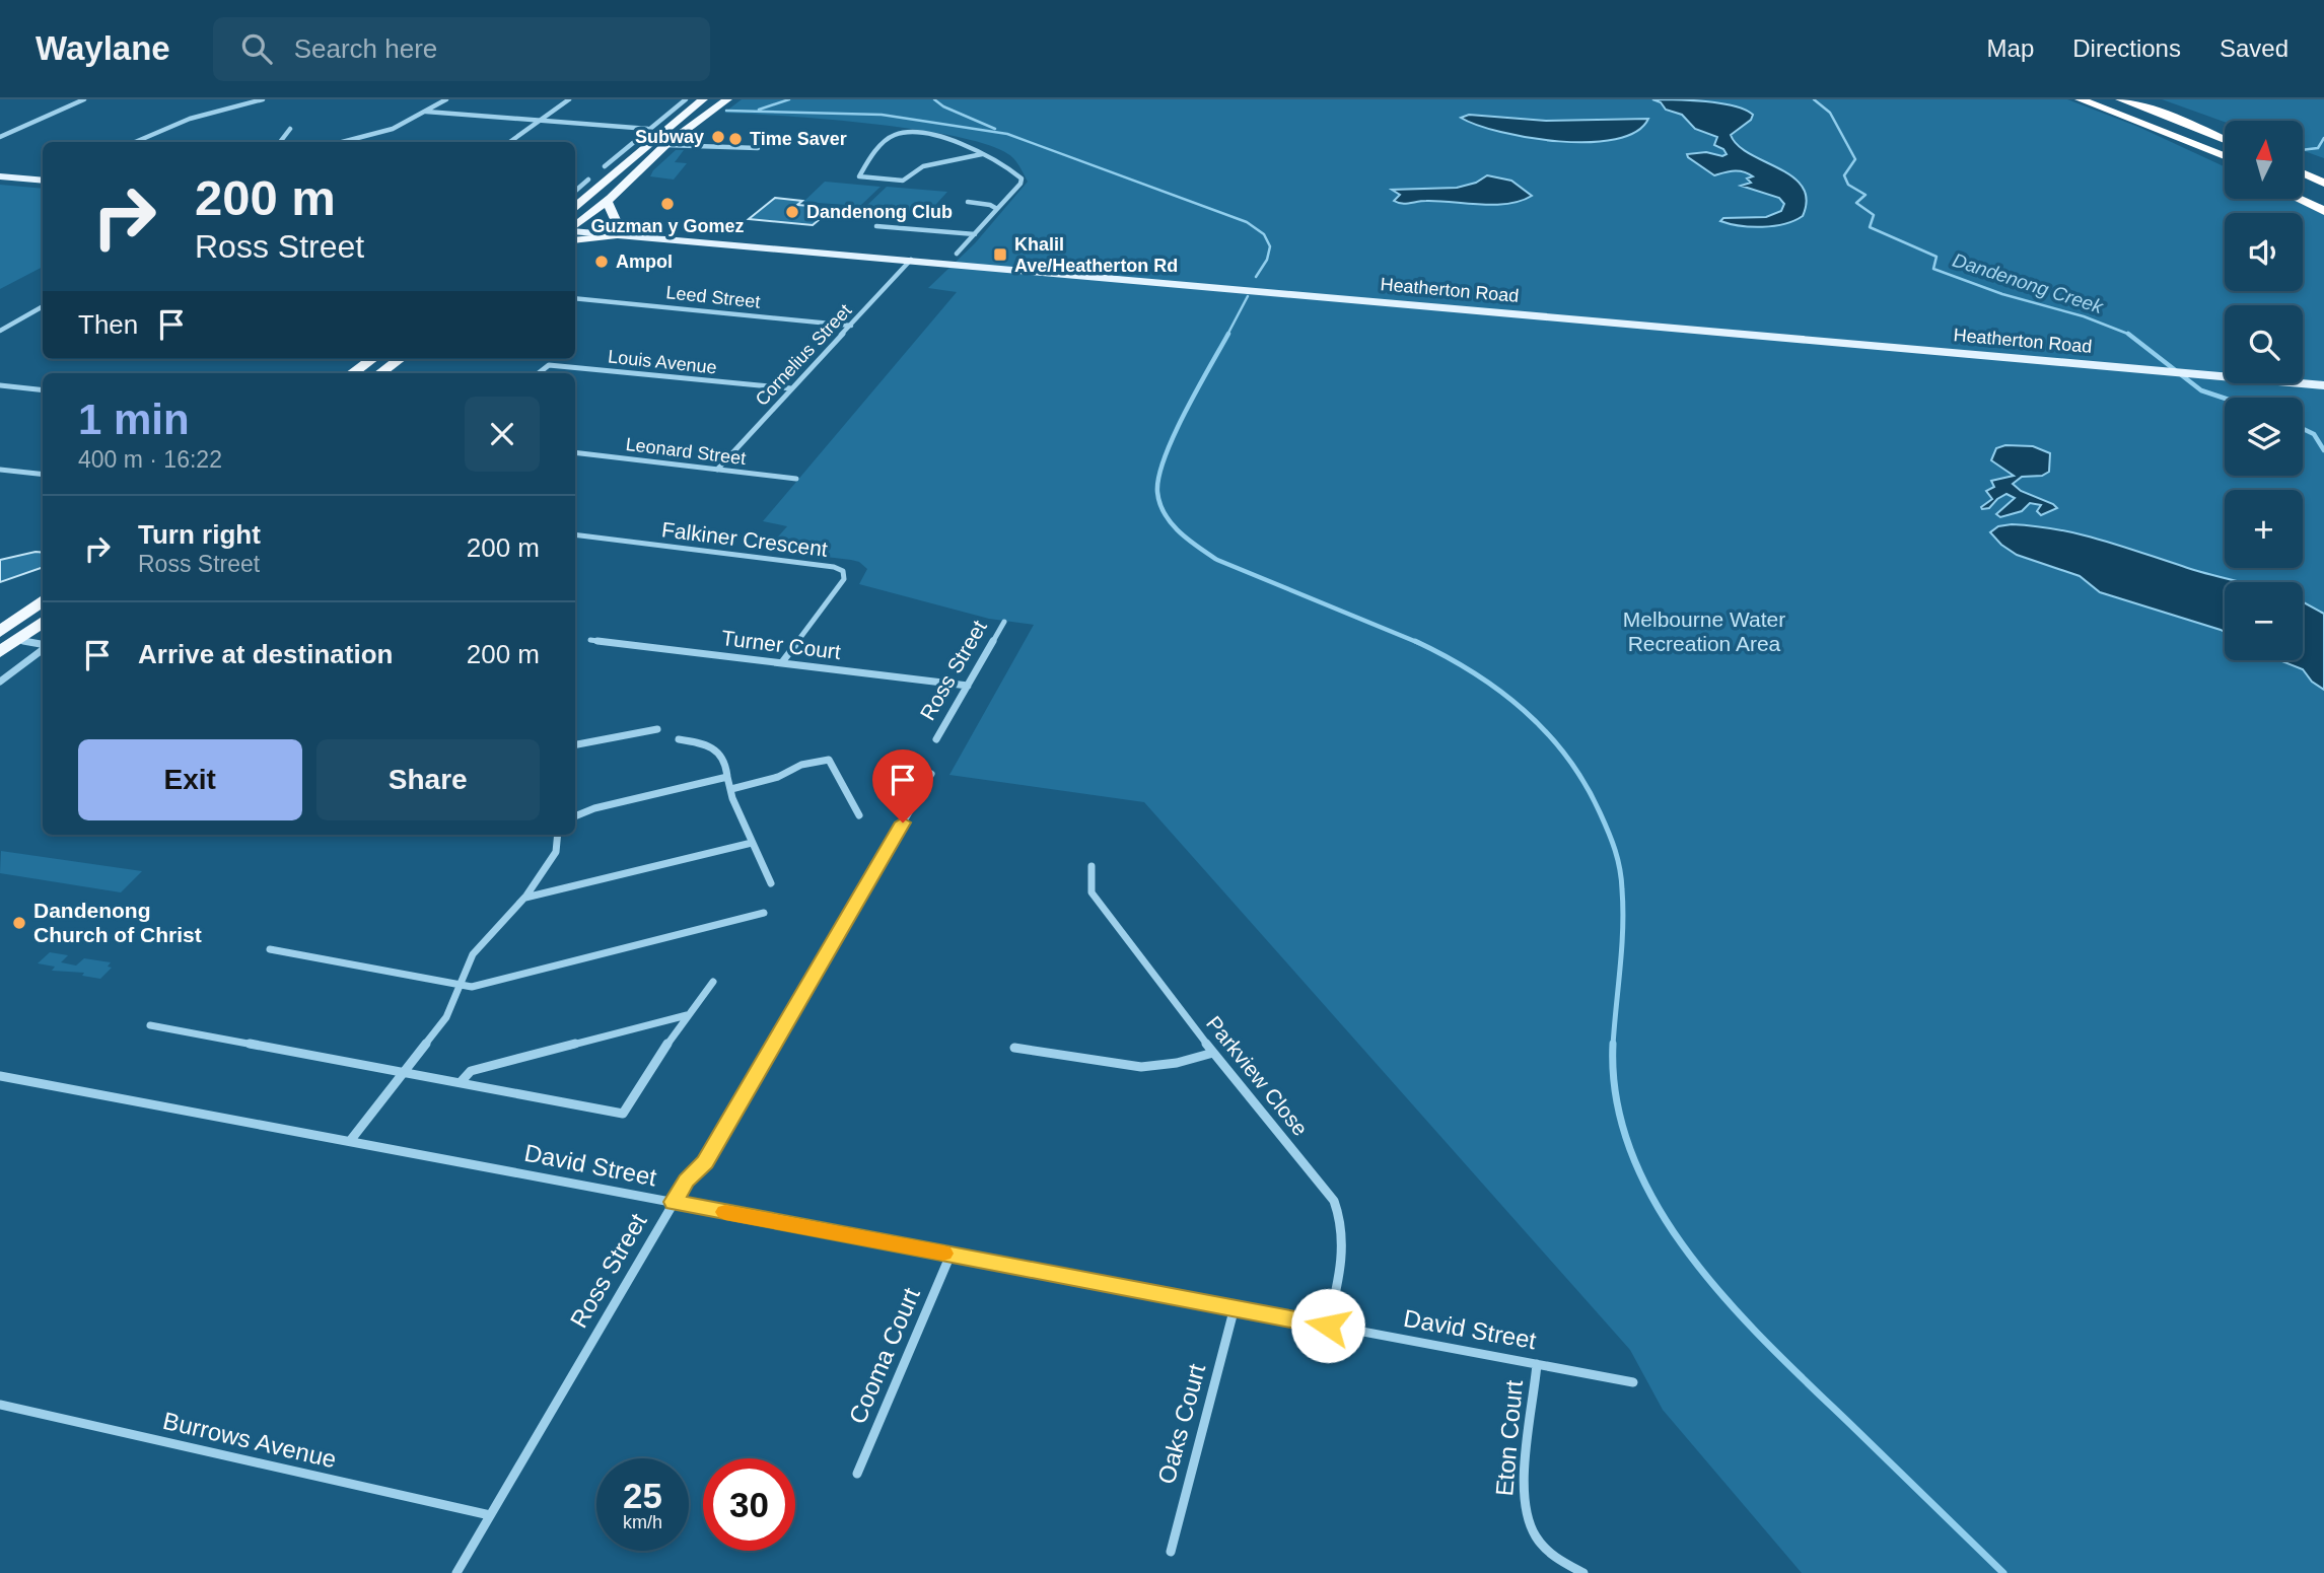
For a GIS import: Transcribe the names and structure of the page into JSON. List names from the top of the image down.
{
  "streets": {
    "main road": ["Heatherton Road"],
    "street": [
      "Leed Street",
      "Cornelius Street",
      "Louis Avenue",
      "Leonard Street",
      "Falkiner Crescent",
      "Turner Court",
      "Ross Street",
      "Parkview Close",
      "David Street",
      "Cooma Court",
      "Oaks Court",
      "Eton Court",
      "Burrows Avenue"
    ]
  },
  "crossings": [
    ["Heatherton Road", "Cornelius Street"],
    ["Leed Street", "Cornelius Street"],
    ["Cornelius Street", "Louis Avenue"],
    ["Cornelius Street", "Leonard Street"],
    ["Falkiner Crescent", "Turner Court"],
    ["Turner Court", "Ross Street"],
    ["Ross Street", "David Street"],
    ["Ross Street", "Burrows Avenue"],
    ["Parkview Close", "David Street"],
    ["David Street", "Cooma Court"],
    ["David Street", "Oaks Court"],
    ["David Street", "Eton Court"]
  ],
  "water": ["Dandenong Creek"],
  "parks": ["Melbourne Water Recreation Area"],
  "places": {
    "other": [
      "Subway",
      "Time Saver",
      "Guzman y Gomez",
      "Dandenong Club",
      "Ampol",
      "Dandenong Church of Christ"
    ],
    "transit": ["Khalil Ave/Heatherton Rd"]
  },
  "north": "top",
  "page": {
    "header": "Waylane",
    "search": "Search here",
    "nav": ["Map", "Directions", "Saved"],
    "map_buttons": ["+", "−"],
    "turn": ["200 m", "Ross Street"],
    "then": "Then",
    "heading": ["1 min", "400 m · 16:22"],
    "list": [
      {
        "name": "Turn right",
        "note": "Ross Street",
        "value": "200 m"
      },
      {
        "name": "Arrive at destination",
        "value": "200 m"
      }
    ],
    "buttons": ["Exit", "Share"],
    "speed": "25 km/h",
    "limit": "30"
  }
}
